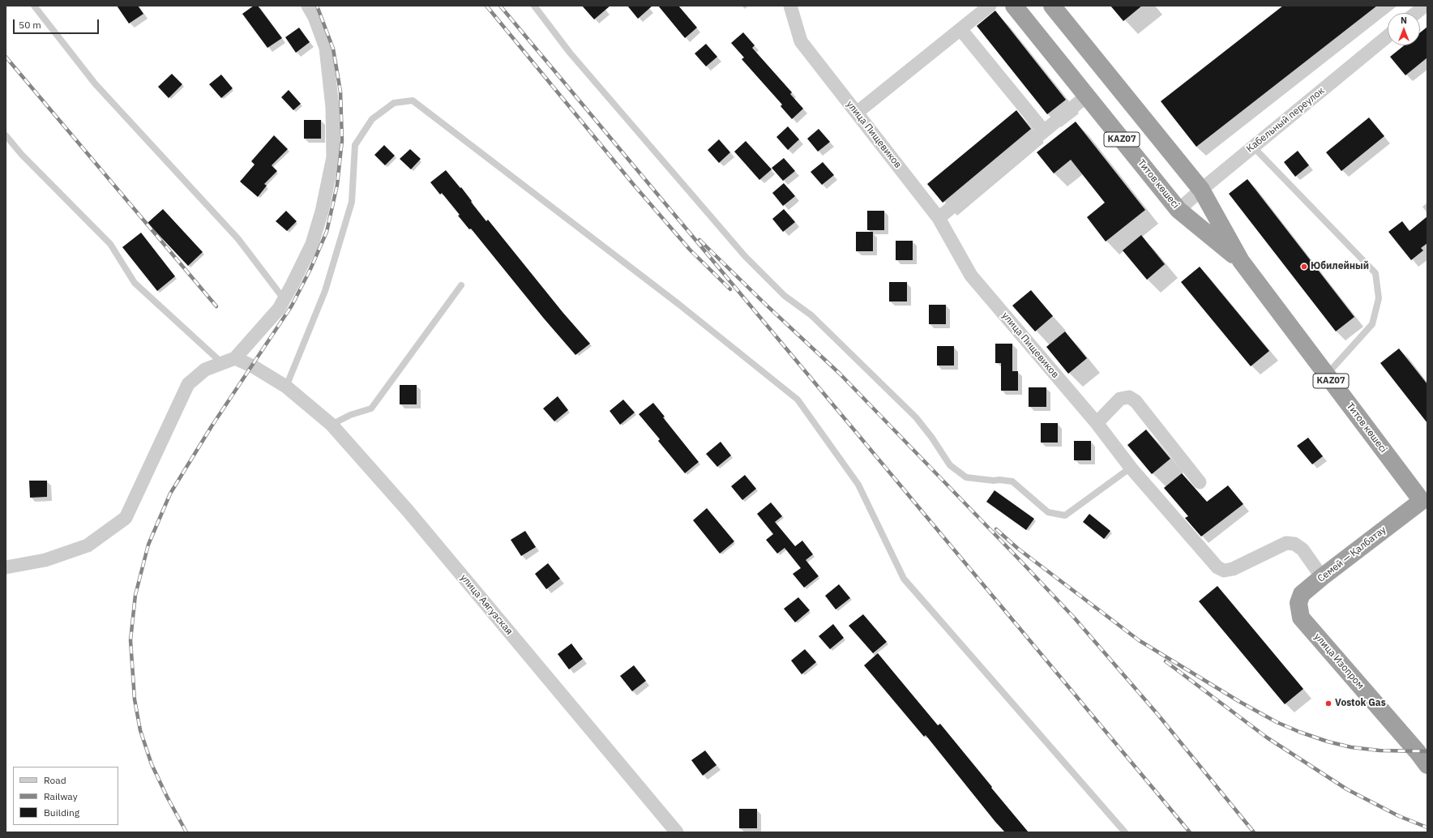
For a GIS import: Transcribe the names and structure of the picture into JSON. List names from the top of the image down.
{
  "streets": {
    "highway": [
      "KAZ07",
      "Титов көшесі",
      "Семей — Қалбатау",
      "улица Изопром"
    ],
    "street": ["Кабельный переулок", "улица Пищевиков", "улица Аягузская"]
  },
  "crossings": [
    ["Кабельный переулок", "Титов көшесі"],
    ["улица Пищевиков", "Семей — Қалбатау"],
    ["Титов көшесі", "Семей — Қалбатау"],
    ["Семей — Қалбатау", "улица Изопром"]
  ],
  "places": ["Юбилейный", "Vostok Gas"],
  "legend": ["Road", "Railway", "Building"],
  "scale_bar": "50 m",
  "north": "top"
}
